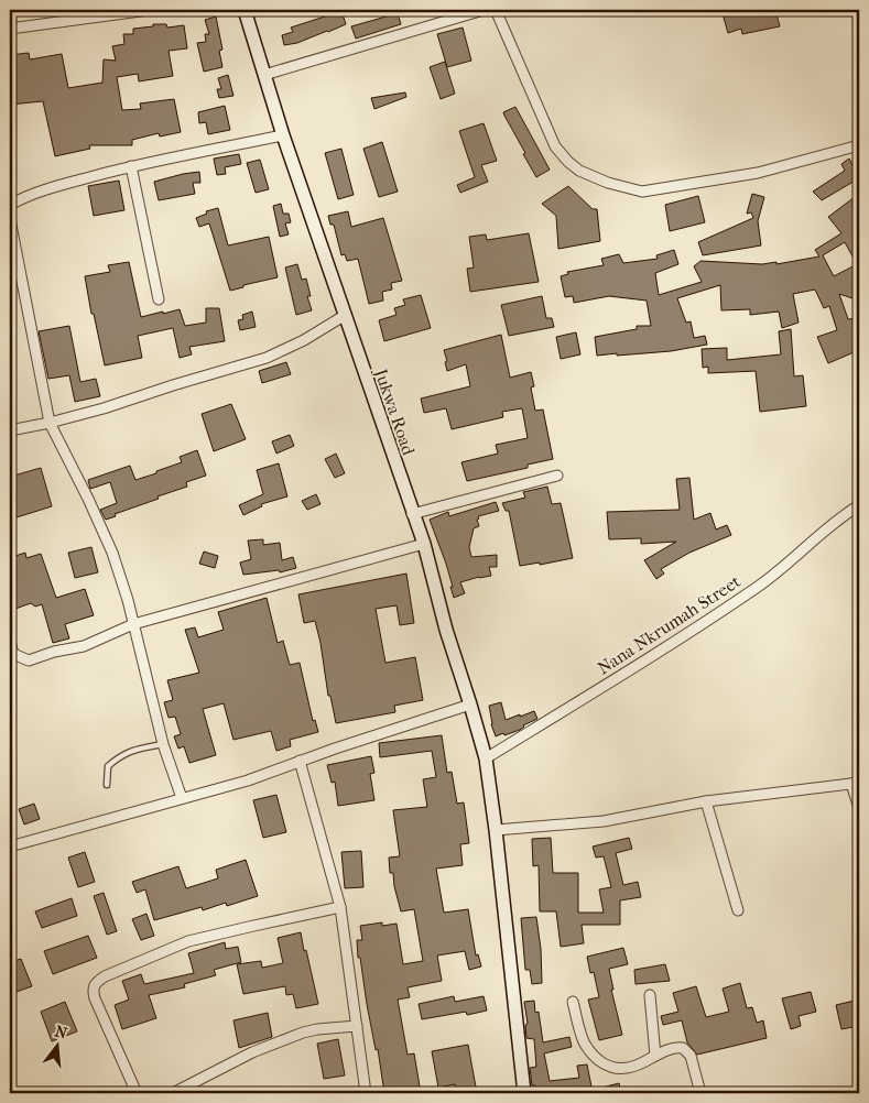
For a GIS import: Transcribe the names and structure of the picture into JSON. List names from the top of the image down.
{
  "streets": {
    "main road": ["Jukwa Road"],
    "street": ["Nana Nkrumah Street"]
  },
  "crossings": [
    ["Jukwa Road", "Nana Nkrumah Street"]
  ],
  "north": "top"
}
